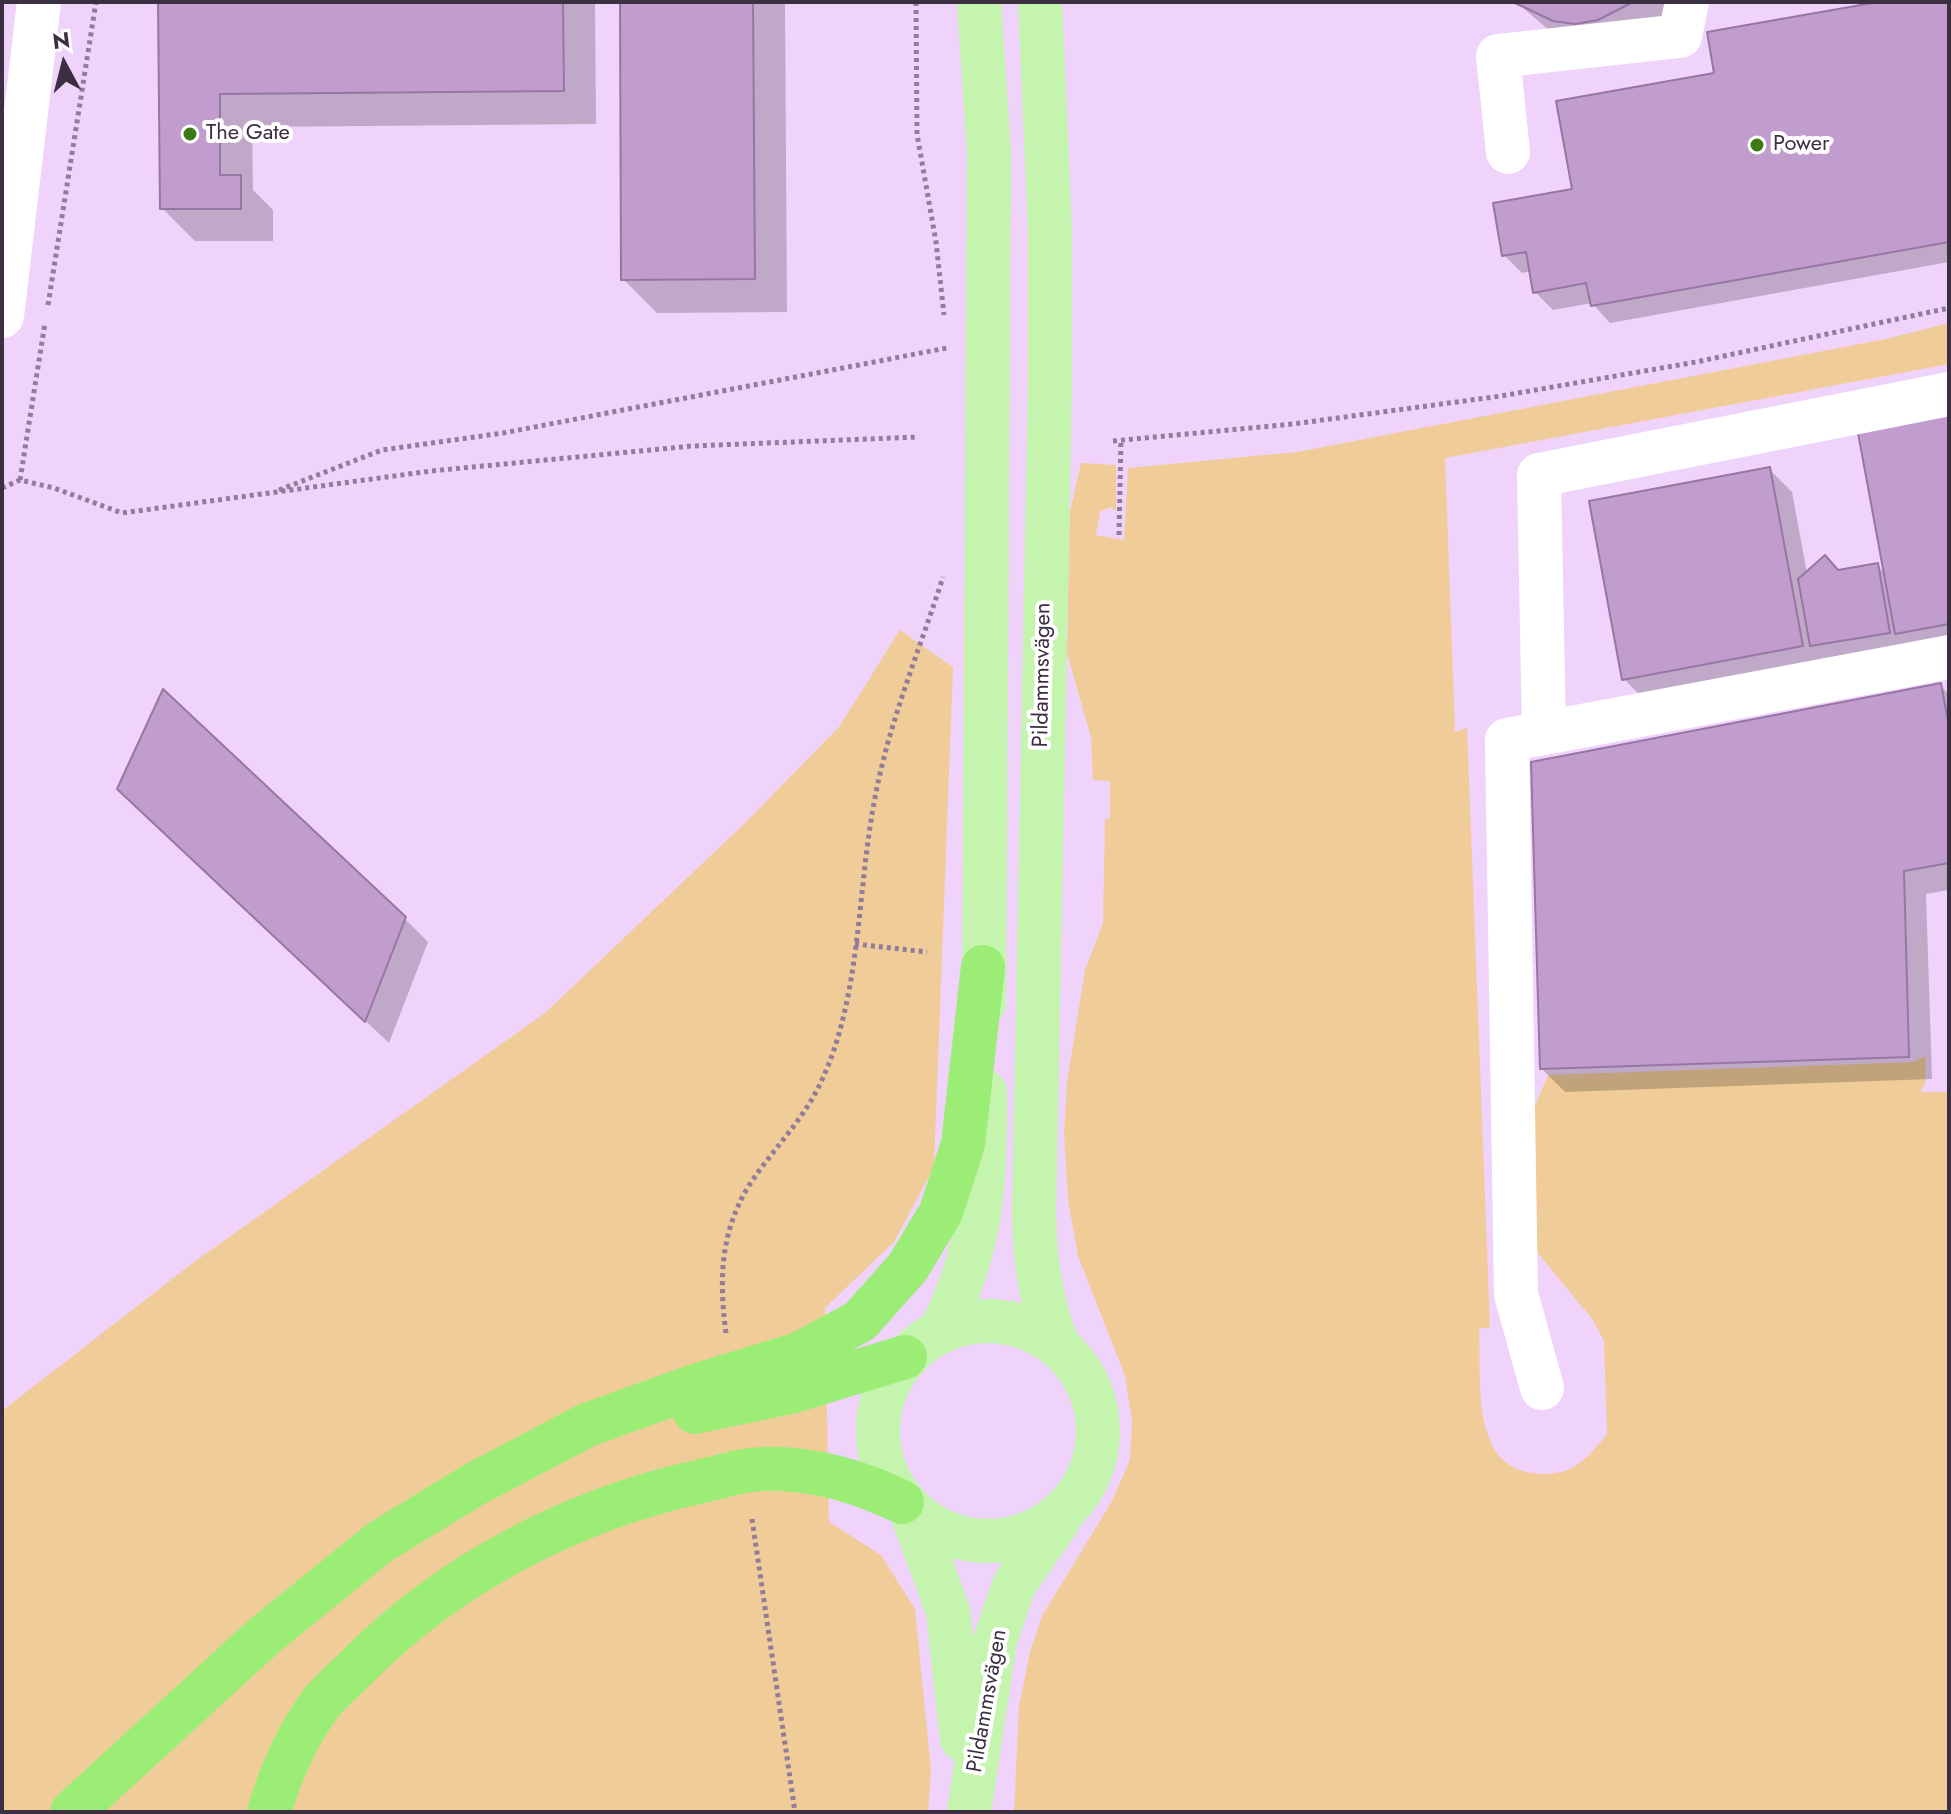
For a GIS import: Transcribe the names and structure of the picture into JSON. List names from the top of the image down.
{
  "streets": {
    "main road": ["Pildammsvägen"]
  },
  "places": ["The Gate", "Power"],
  "north": "top"
}
